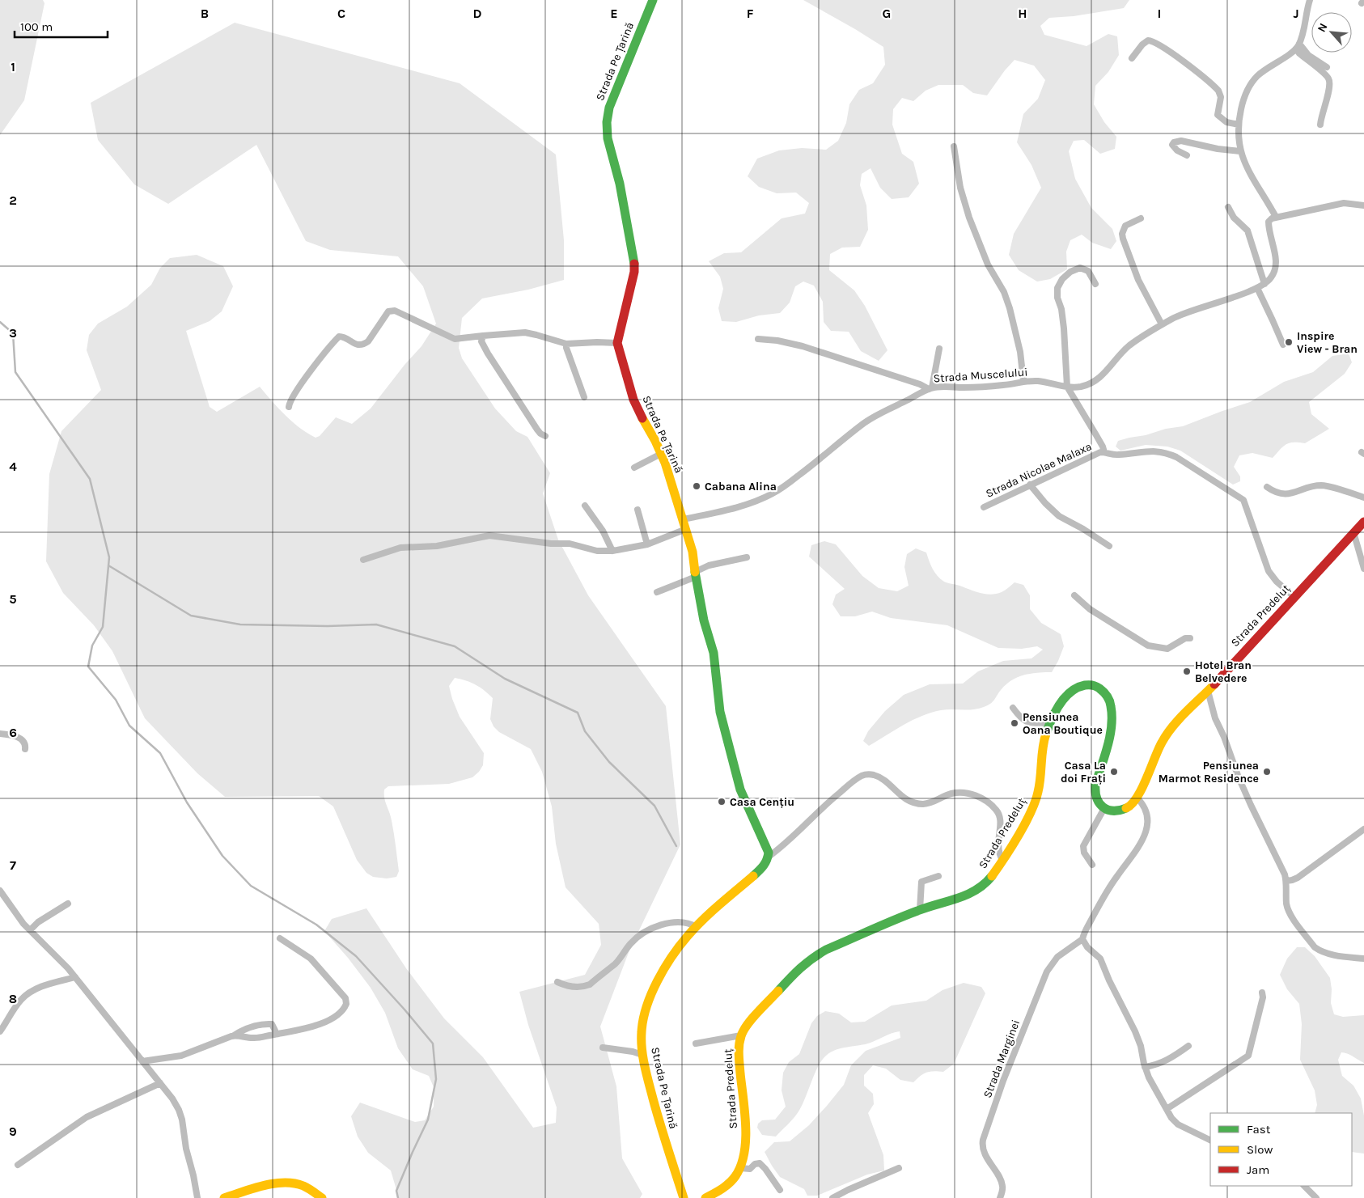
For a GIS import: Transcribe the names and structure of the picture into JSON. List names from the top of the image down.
{
  "streets": {
    "main road": ["Strada Pe Țarină", "Strada Predeluț"],
    "street": ["Strada Muscelului", "Strada Nicolae Malaxa", "Strada Marginei"]
  },
  "crossings": [
    ["Strada Pe Țarină", "Strada Muscelului"],
    ["Strada Pe Țarină", "Strada Predeluț"],
    ["Strada Nicolae Malaxa", "Strada Predeluț"]
  ],
  "places": [
    "Inspire View - Bran",
    "Cabana Alina",
    "Hotel Bran Belvedere",
    "Pensiunea Oana Boutique",
    "Casa La doi Frați",
    "Pensiunea Marmot Residence",
    "Casa Cențiu"
  ],
  "legend": ["Fast", "Slow", "Jam"],
  "scale_bar": "100 m",
  "north": "top left",
  "grid": {
    "columns": [
      "B",
      "C",
      "D",
      "E",
      "F",
      "G",
      "H",
      "I",
      "J"
    ],
    "rows": [
      "1",
      "2",
      "3",
      "4",
      "5",
      "6",
      "7",
      "8",
      "9"
    ]
  }
}
